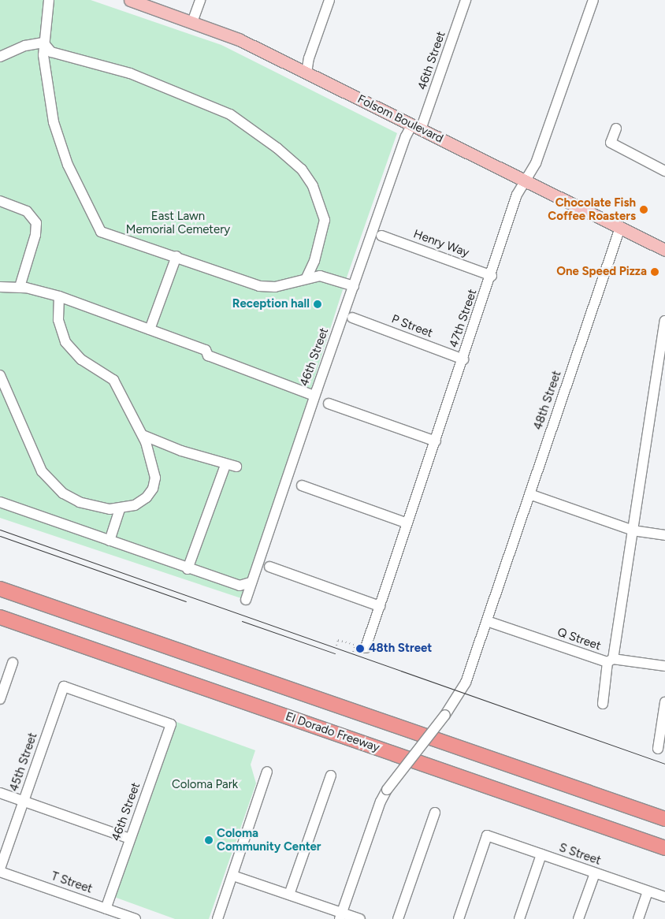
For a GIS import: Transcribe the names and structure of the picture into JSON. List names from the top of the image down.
{
  "streets": {
    "highway": ["El Dorado Freeway"],
    "main road": ["Folsom Boulevard"],
    "street": [
      "46th Street",
      "Henry Way",
      "47th Street",
      "P Street",
      "48th Street",
      "Q Street",
      "45th Street",
      "S Street",
      "T Street"
    ]
  },
  "crossings": [
    ["46th Street", "Folsom Boulevard"],
    ["46th Street", "45th Street"],
    ["46th Street", "T Street"],
    ["Folsom Boulevard", "47th Street"],
    ["Folsom Boulevard", "48th Street"],
    ["Henry Way", "47th Street"],
    ["47th Street", "P Street"],
    ["48th Street", "Q Street"],
    ["45th Street", "T Street"]
  ],
  "parks": ["East Lawn Memorial Cemetery", "Coloma Park"],
  "places": [
    "Chocolate Fish Coffee Roasters",
    "One Speed Pizza",
    "Reception hall",
    "48th Street",
    "Coloma Community Center"
  ]
}
